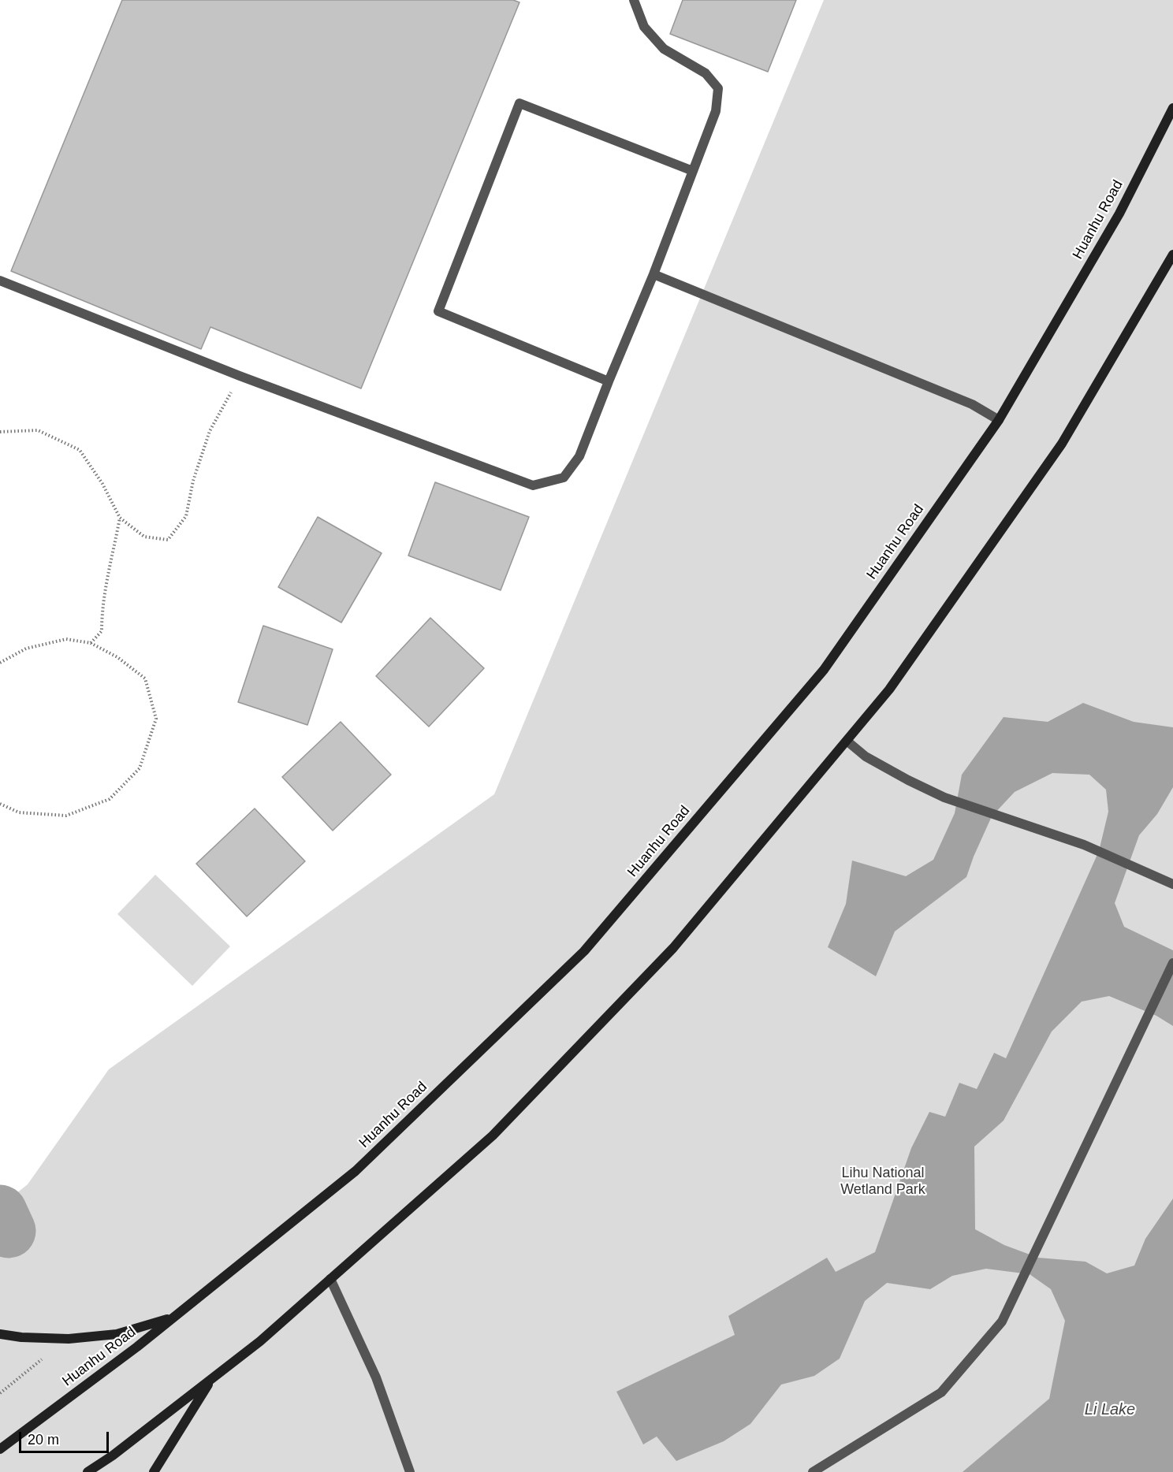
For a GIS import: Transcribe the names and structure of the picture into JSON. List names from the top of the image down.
{
  "streets": {
    "main road": ["Huanhu Road"]
  },
  "water": ["Li Lake"],
  "parks": ["Lihu National Wetland Park"],
  "scale_bar": "20 m"
}
